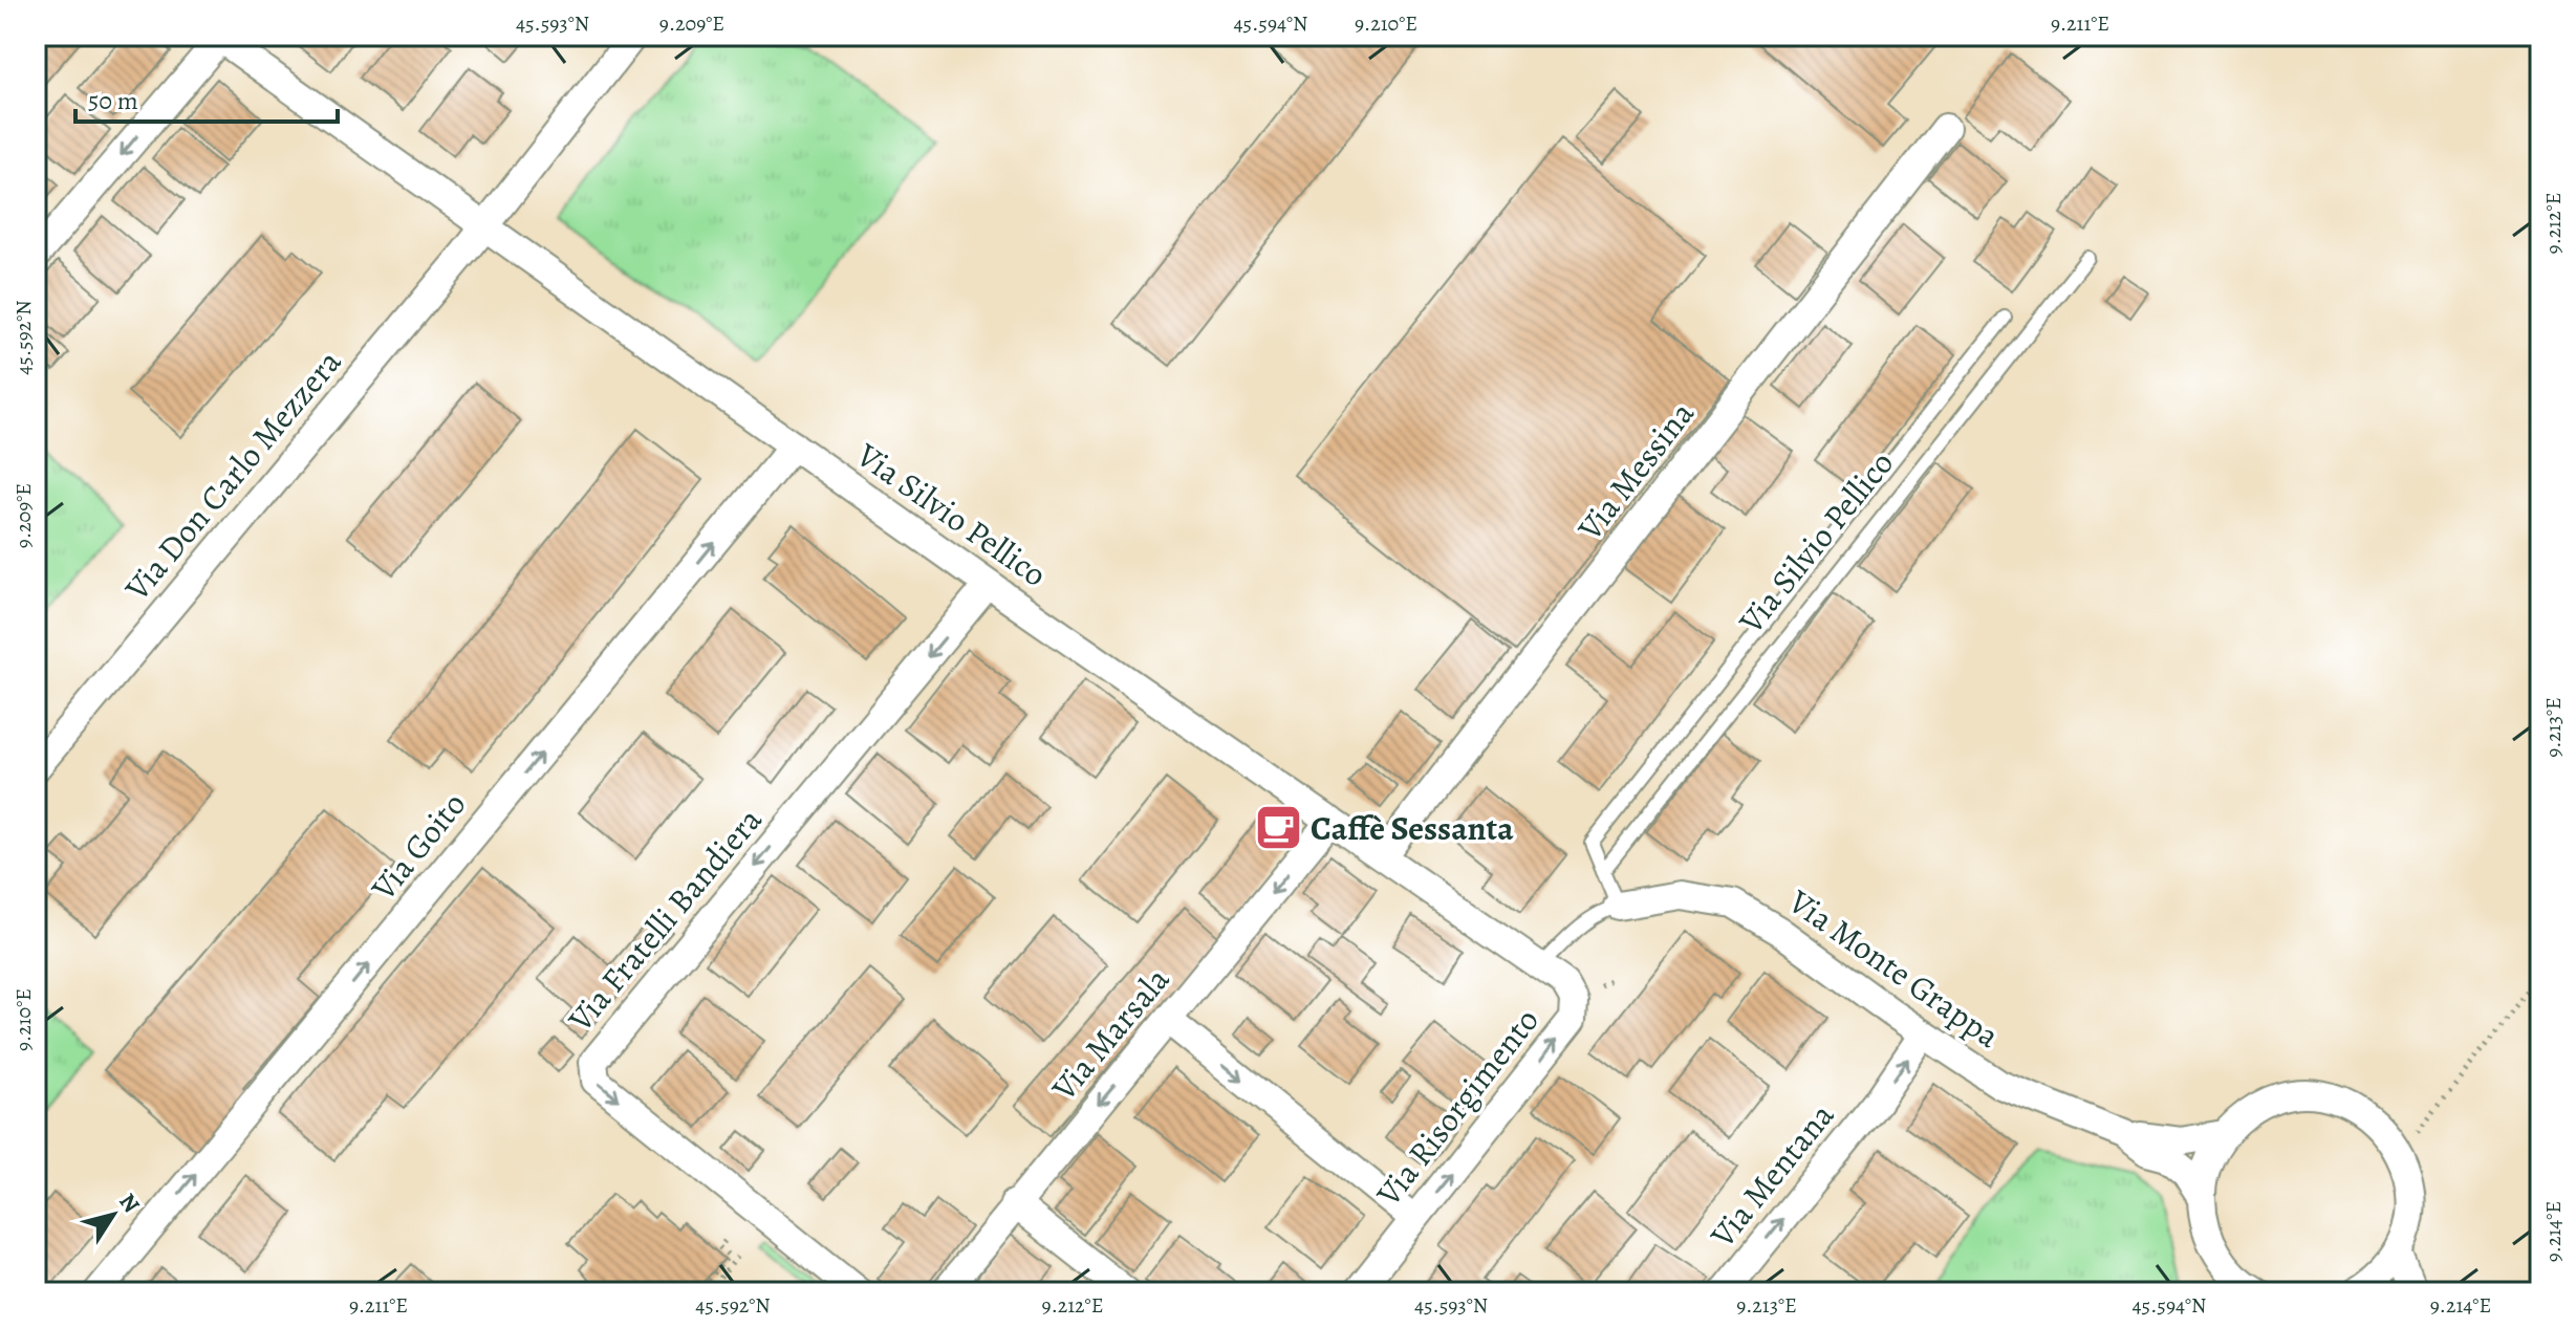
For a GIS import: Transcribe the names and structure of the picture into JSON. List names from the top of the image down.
{
  "streets": {
    "street": [
      "Via Messina",
      "Via Don Carlo Mezzera",
      "Via Silvio Pellico",
      "Via Goito",
      "Via Fratelli Bandiera",
      "Via Monte Grappa",
      "Via Marsala",
      "Via Risorgimento",
      "Via Mentana"
    ]
  },
  "crossings": [
    ["Via Messina", "Via Silvio Pellico"],
    ["Via Don Carlo Mezzera", "Via Silvio Pellico"],
    ["Via Silvio Pellico", "Via Goito"],
    ["Via Silvio Pellico", "Via Fratelli Bandiera"],
    ["Via Silvio Pellico", "Via Monte Grappa"],
    ["Via Silvio Pellico", "Via Marsala"],
    ["Via Silvio Pellico", "Via Risorgimento"],
    ["Via Monte Grappa", "Via Mentana"]
  ],
  "one_way": [
    "Via Goito",
    "Via Marsala",
    "Via Risorgimento",
    "Via Mentana"
  ],
  "places": {
    "cafe": ["Caffè Sessanta"]
  },
  "scale_bar": "50 m",
  "north": "top right",
  "coordinates": [
    "45.593°N",
    "9.209°E",
    "45.594°N",
    "9.210°E",
    "9.211°E",
    "9.212°E",
    "45.592°N",
    "9.213°E",
    "9.214°E"
  ]
}
